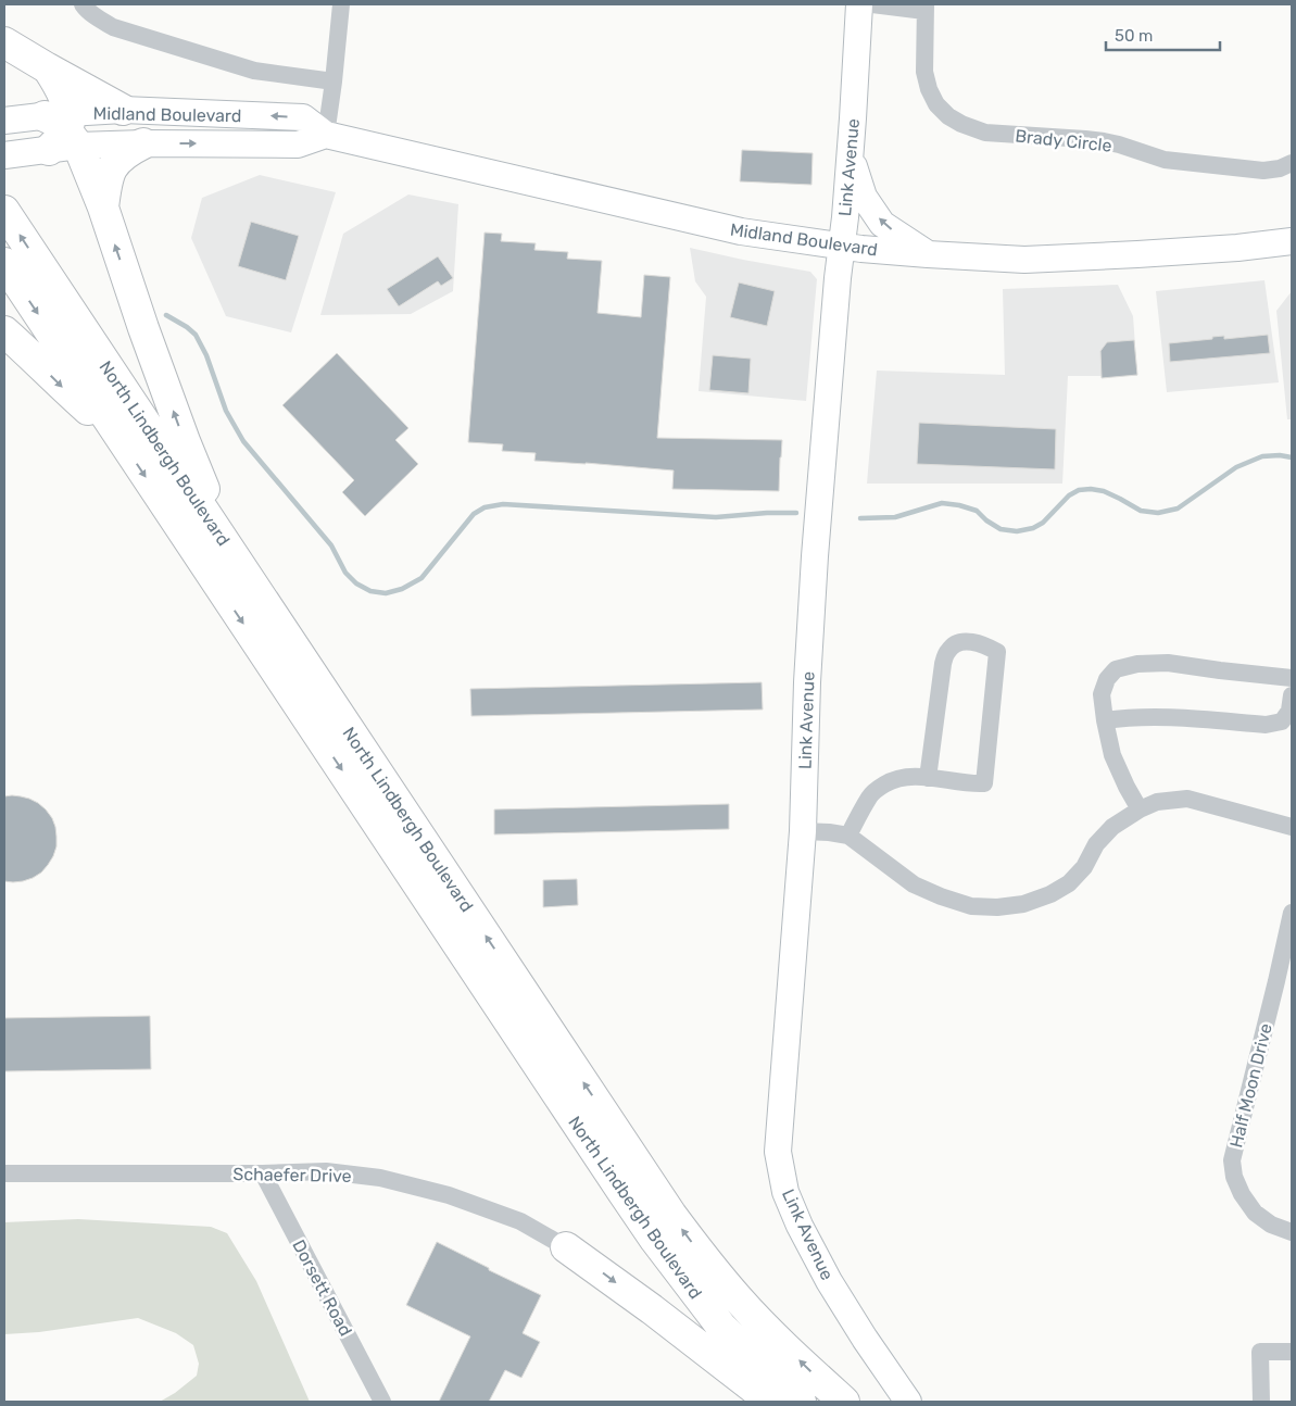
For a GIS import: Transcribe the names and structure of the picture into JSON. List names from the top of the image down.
{
  "streets": {
    "highway": ["North Lindbergh Boulevard"],
    "main road": ["Midland Boulevard", "Link Avenue"],
    "street": [
      "Brady Circle",
      "Half Moon Drive",
      "Schaefer Drive",
      "Dorsett Road"
    ]
  },
  "crossings": [
    ["Midland Boulevard", "Link Avenue"],
    ["Schaefer Drive", "Dorsett Road"]
  ],
  "scale_bar": "50 m"
}
